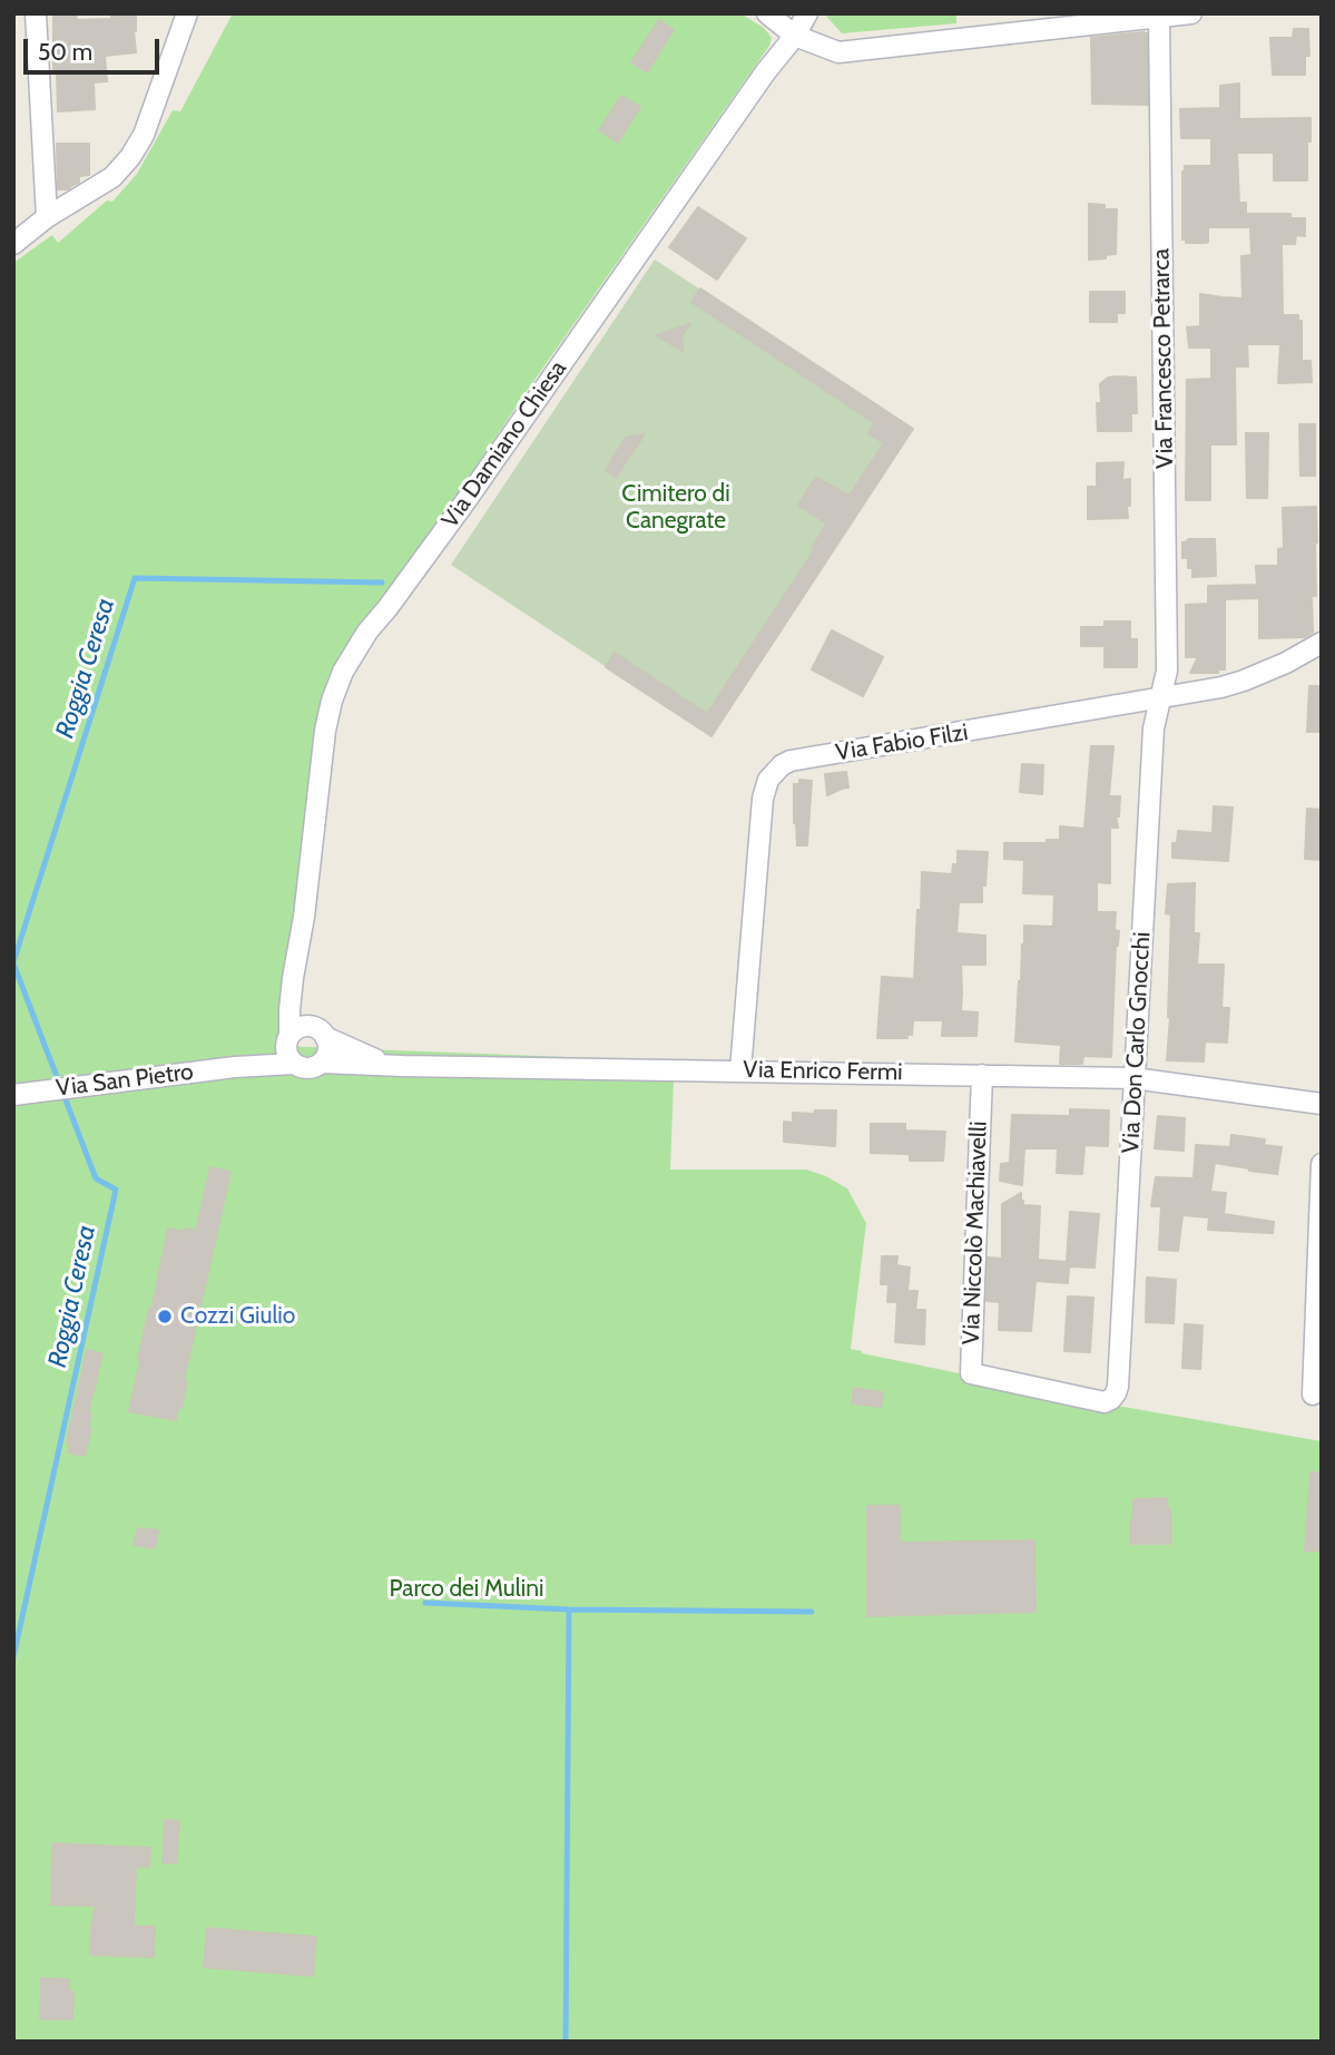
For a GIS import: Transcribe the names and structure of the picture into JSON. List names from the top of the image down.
{
  "streets": {
    "street": [
      "Via Francesco Petrarca",
      "Via Damiano Chiesa",
      "Via Fabio Filzi",
      "Via Don Carlo Gnocchi",
      "Via Enrico Fermi",
      "Via San Pietro",
      "Via Niccolò Machiavelli"
    ]
  },
  "crossings": [
    ["Via Francesco Petrarca", "Via Fabio Filzi"],
    ["Via Francesco Petrarca", "Via Don Carlo Gnocchi"],
    ["Via Damiano Chiesa", "Via Enrico Fermi"],
    ["Via Damiano Chiesa", "Via San Pietro"],
    ["Via Fabio Filzi", "Via Don Carlo Gnocchi"],
    ["Via Fabio Filzi", "Via Enrico Fermi"],
    ["Via Don Carlo Gnocchi", "Via Enrico Fermi"],
    ["Via Don Carlo Gnocchi", "Via Niccolò Machiavelli"],
    ["Via Enrico Fermi", "Via San Pietro"],
    ["Via Enrico Fermi", "Via Niccolò Machiavelli"]
  ],
  "water": ["Roggia Ceresa"],
  "parks": ["Cimitero di Canegrate", "Parco dei Mulini"],
  "places": ["Cozzi Giulio"],
  "scale_bar": "50 m"
}
